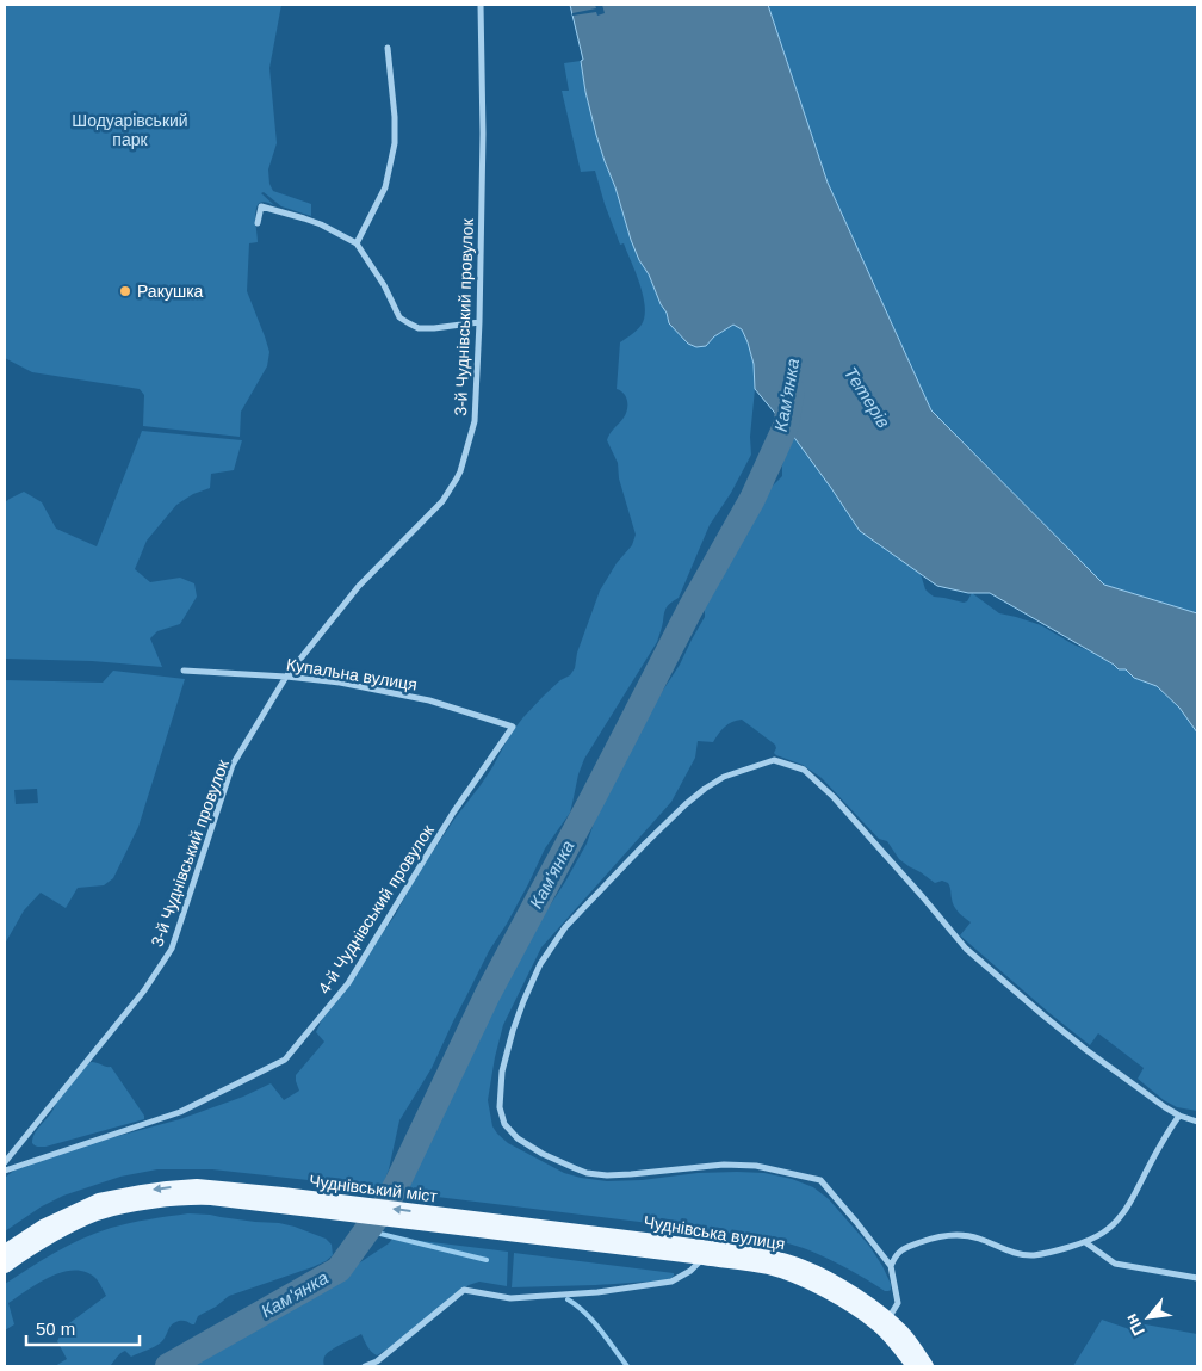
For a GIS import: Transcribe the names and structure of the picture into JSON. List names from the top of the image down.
{
  "streets": {
    "main road": ["Чуднівський міст", "Чуднівська вулиця"],
    "street": ["3-й Чуднівський провулок", "Купальна вулиця", "4-й Чуднівський провулок"]
  },
  "crossings": [
    ["3-й Чуднівський провулок", "Купальна вулиця"],
    ["Купальна вулиця", "4-й Чуднівський провулок"],
    ["Чуднівський міст", "Чуднівська вулиця"]
  ],
  "water": ["Кам'янка", "Тетерів"],
  "parks": ["Шодуарівський парк"],
  "places": ["Ракушка"],
  "scale_bar": "50 m",
  "north": "bottom left"
}
